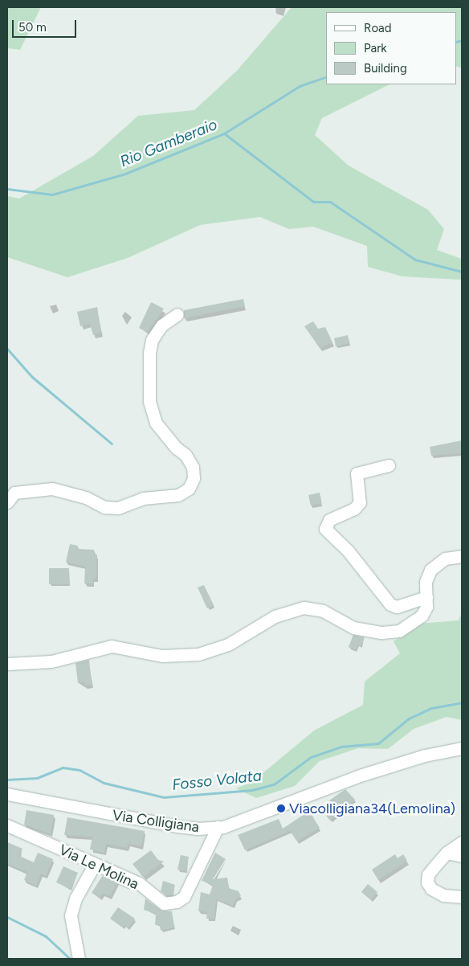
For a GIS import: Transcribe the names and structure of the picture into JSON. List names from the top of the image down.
{
  "streets": {
    "street": ["Via Colligiana", "Via Le Molina"]
  },
  "crossings": [
    ["Via Colligiana", "Via Le Molina"]
  ],
  "water": ["Rio Gamberaio", "Fosso Volata"],
  "places": ["Viacolligiana34(Lemolina)"],
  "legend": ["Road", "Park", "Building"],
  "scale_bar": "50 m"
}
